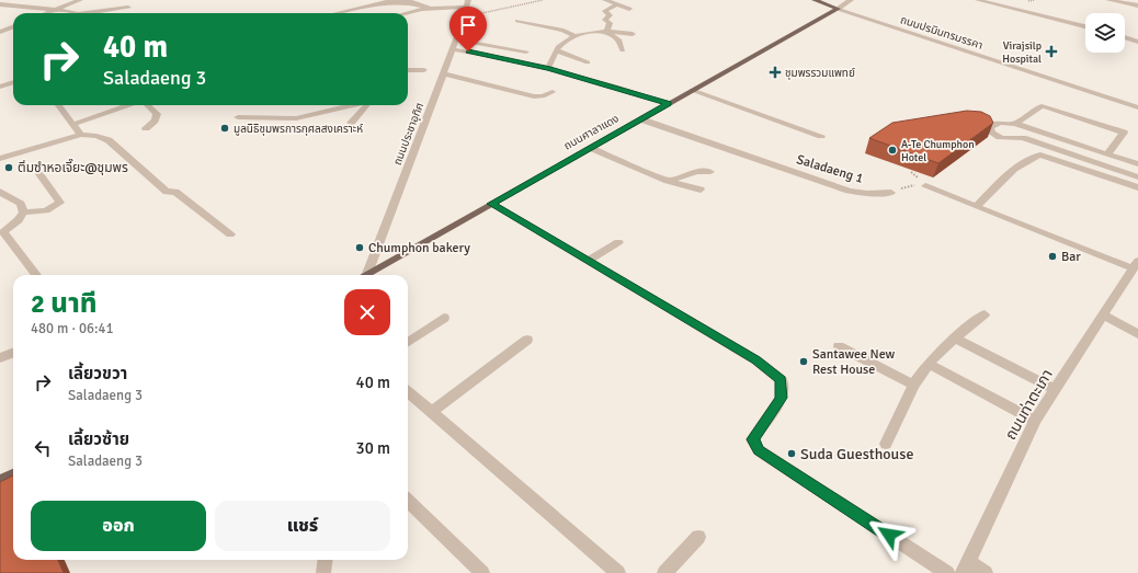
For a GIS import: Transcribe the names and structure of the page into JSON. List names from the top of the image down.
{
  "streets": {
    "main road": ["ถนนปรมินทรมรรคา", "ถนนศาลาแดง"],
    "street": ["ถนนประชาอุทิศ", "Saladaeng 1", "ถนนท่าตะเภา"]
  },
  "crossings": [
    ["ถนนปรมินทรมรรคา", "ถนนศาลาแดง"],
    ["ถนนศาลาแดง", "Saladaeng 1"]
  ],
  "places": {
    "health": ["Virajsilp Hospital", "ชุมพรรวมแพทย์"],
    "other": [
      "มูลนิธิชุมพรการกุศลสงเคราะห์",
      "A-Te Chumphon Hotel",
      "ติ่มซำหอเจี๊ยะ@ชุมพร",
      "Chumphon bakery",
      "Bar",
      "Santawee New Rest House",
      "Suda Guesthouse"
    ]
  },
  "page": {
    "turn": ["40 m", "Saladaeng 3"],
    "heading": ["2 นาที", "480 m · 06:41"],
    "list": [
      {
        "name": "เลี้ยวขวา",
        "note": "Saladaeng 3",
        "value": "40 m"
      },
      {
        "name": "เลี้ยวซ้าย",
        "note": "Saladaeng 3",
        "value": "30 m"
      }
    ],
    "buttons": ["ออก", "แชร์"]
  }
}
